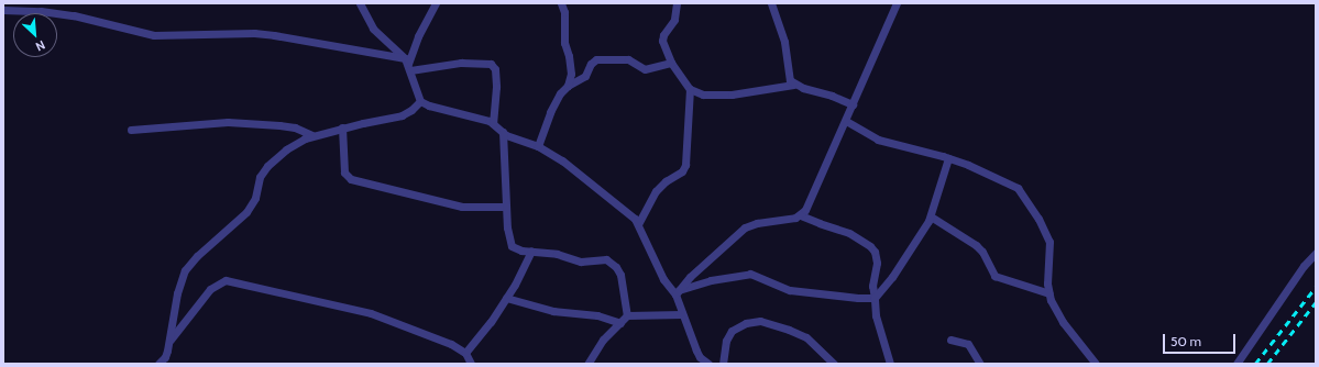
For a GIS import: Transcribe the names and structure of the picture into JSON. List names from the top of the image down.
{
  "scale_bar": "50 m",
  "north": "bottom right"
}
